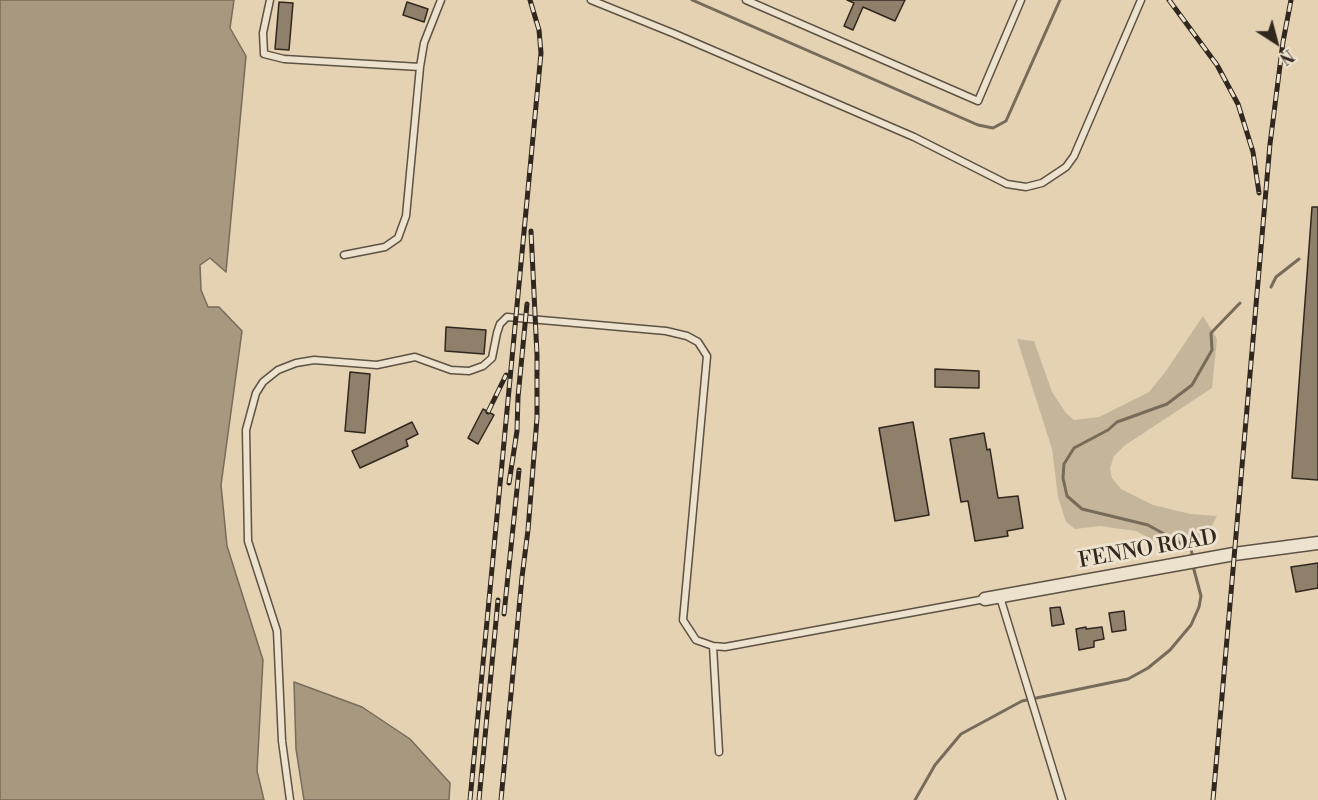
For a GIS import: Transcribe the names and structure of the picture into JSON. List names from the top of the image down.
{
  "streets": {
    "street": ["FENNO ROAD"]
  },
  "north": "bottom right"
}
